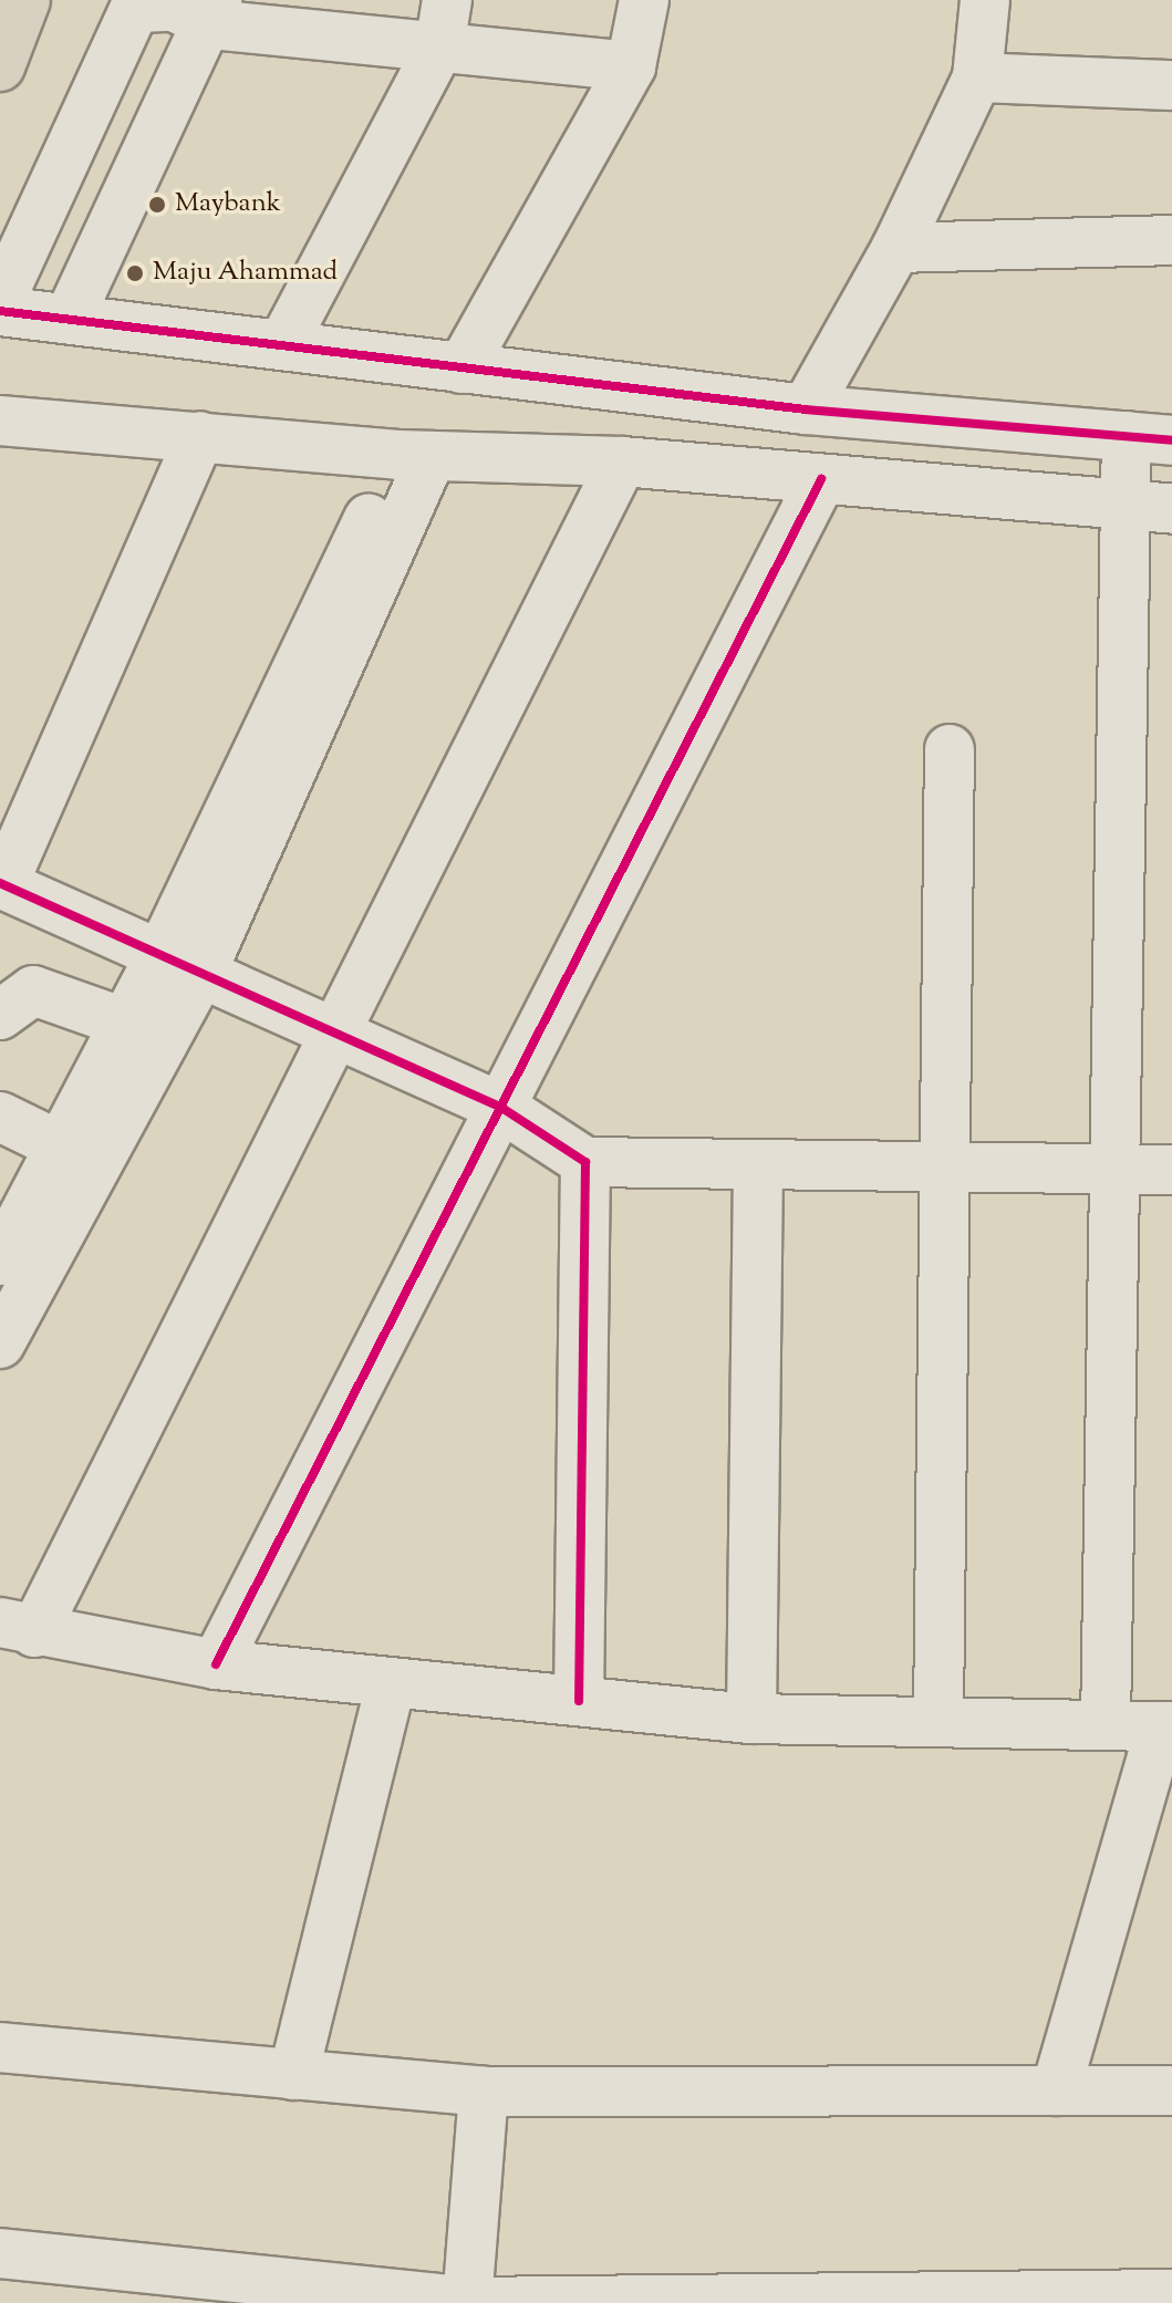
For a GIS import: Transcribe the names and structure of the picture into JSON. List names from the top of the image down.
{
  "places": ["Maybank", "Maju Ahammad"]
}
